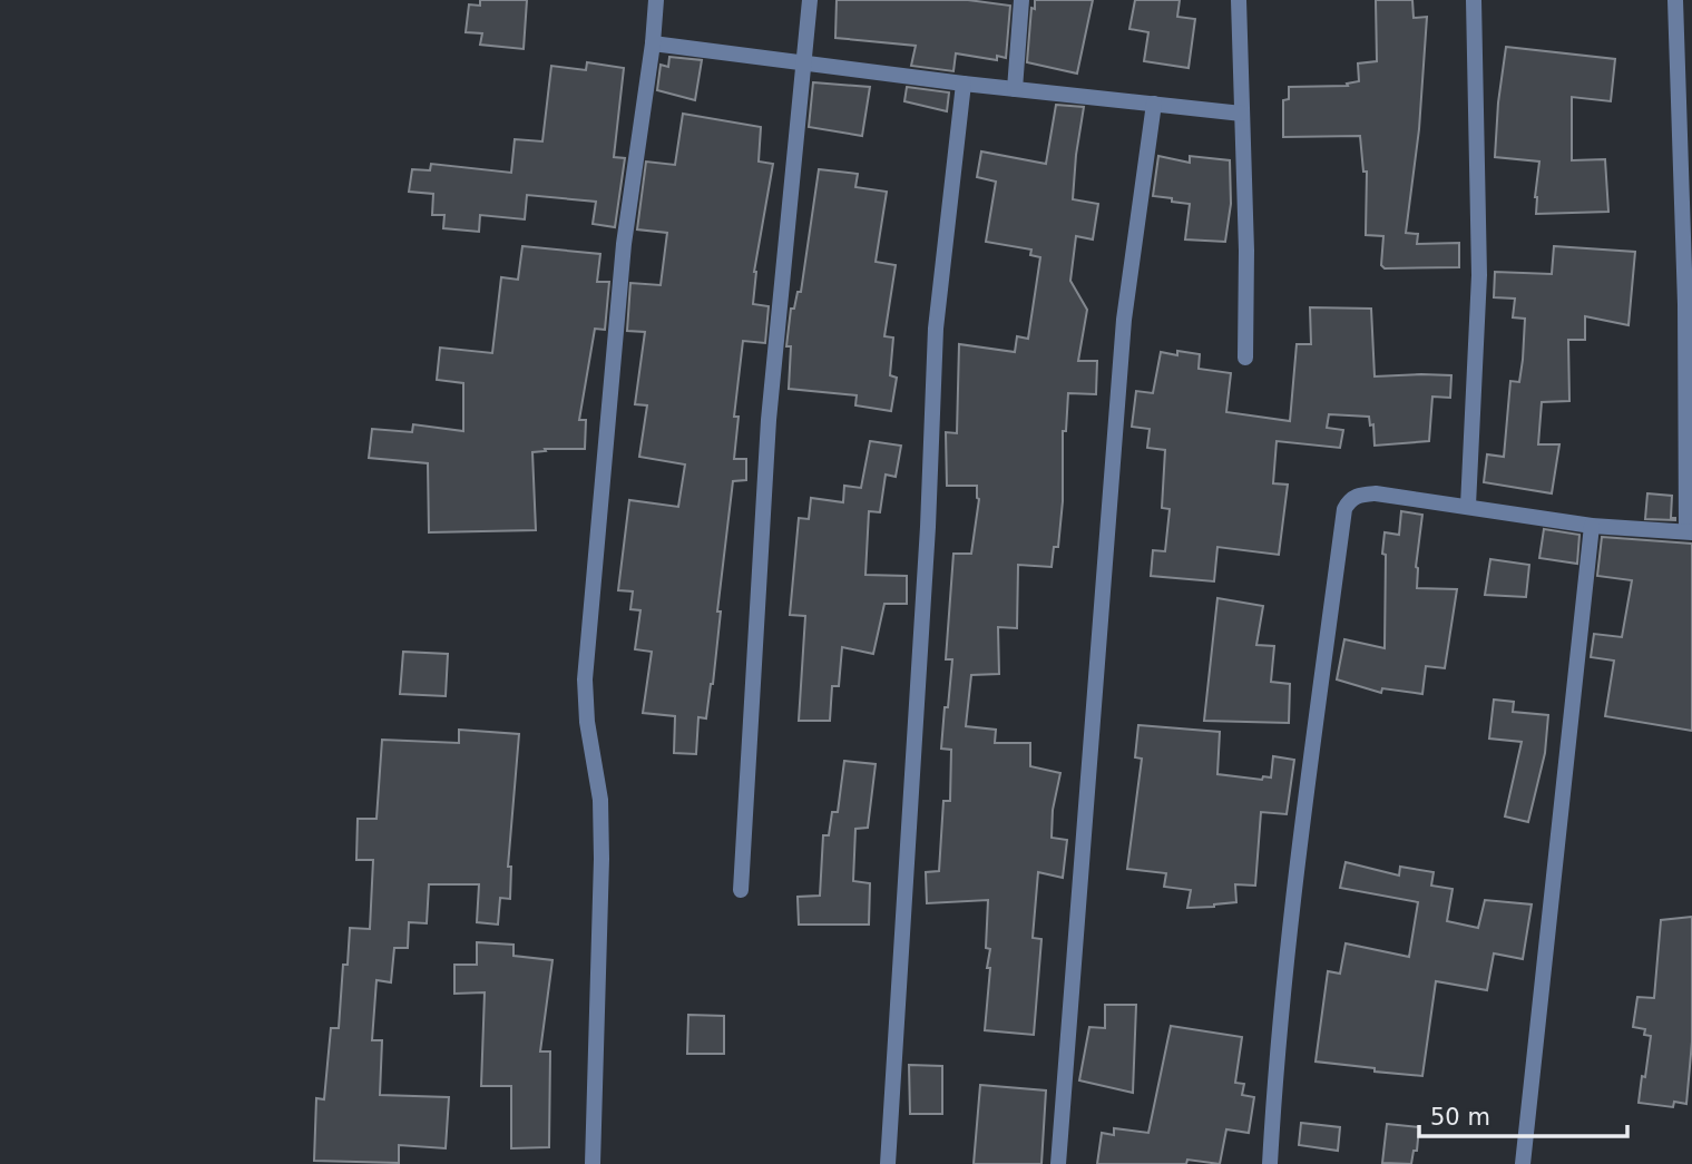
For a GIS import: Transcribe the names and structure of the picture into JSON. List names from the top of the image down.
{
  "scale_bar": "50 m"
}
